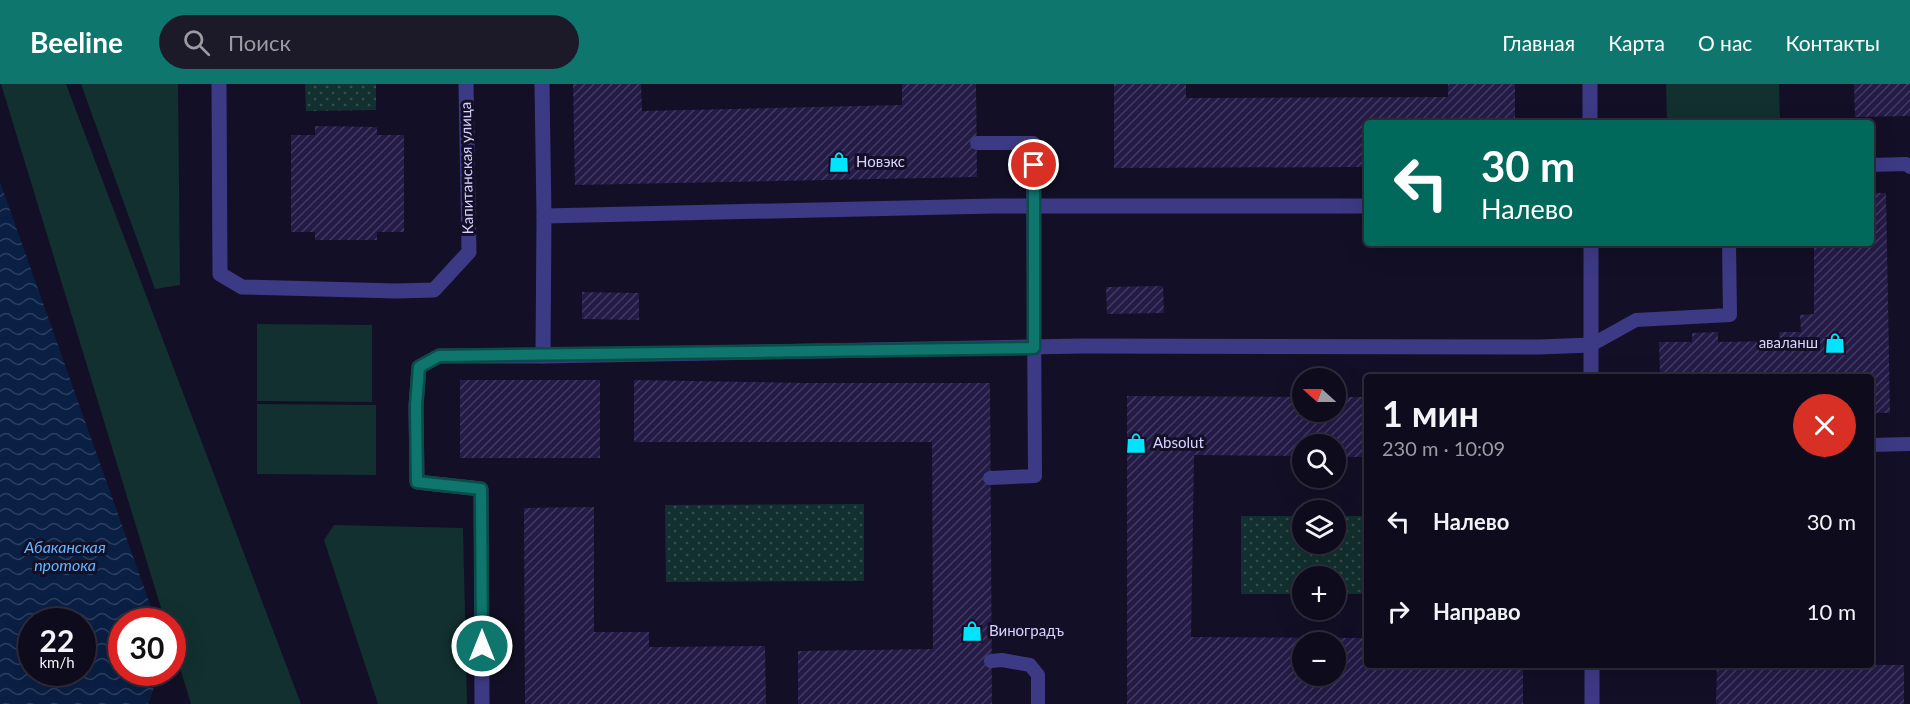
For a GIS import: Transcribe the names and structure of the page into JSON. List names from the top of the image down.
{
  "streets": {
    "street": ["Капитанская улица"]
  },
  "water": ["Абаканская протока"],
  "places": {
    "shop": [
      "Новэкс",
      "аваланш",
      "Absolut",
      "Виноградъ"
    ]
  },
  "north": "left",
  "page": {
    "header": "Beeline",
    "search": "Поиск",
    "nav": [
      "Главная",
      "Карта",
      "О нас",
      "Контакты"
    ],
    "turn": ["30 m", "Налево"],
    "map_buttons": ["+", "−"],
    "heading": ["1 мин", "230 m · 10:09"],
    "list": [
      {
        "name": "Налево",
        "value": "30 m"
      },
      {
        "name": "Направо",
        "value": "10 m"
      }
    ],
    "speed": "22 km/h",
    "limit": "30"
  }
}
